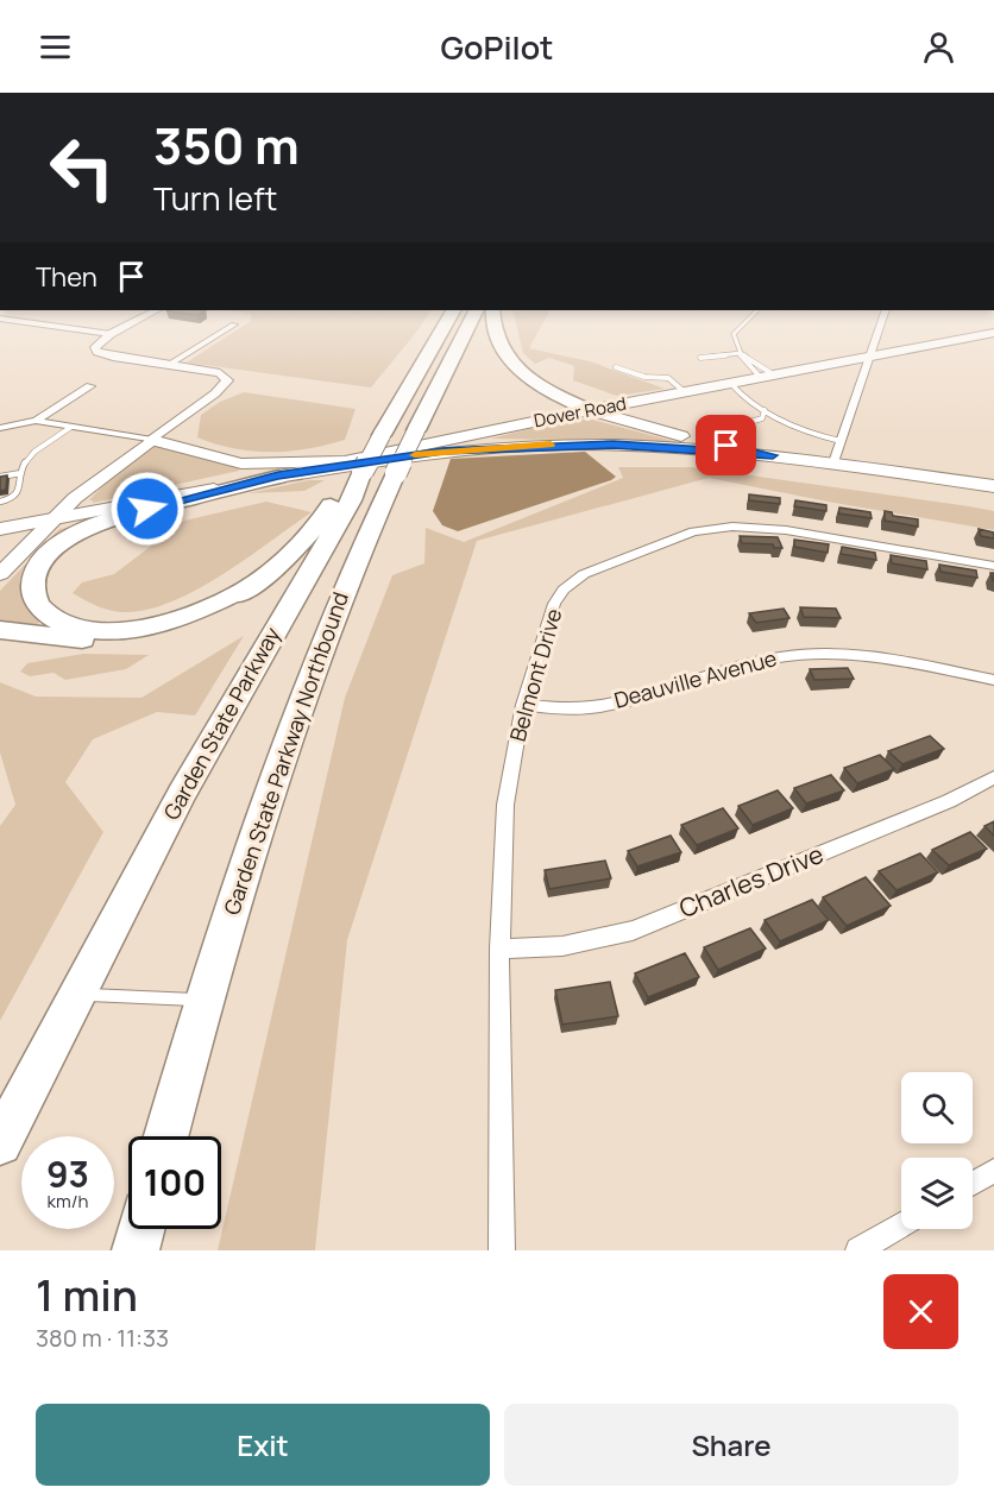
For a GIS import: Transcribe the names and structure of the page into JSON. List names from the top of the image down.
{
  "streets": {
    "highway": ["Garden State Parkway", "Garden State Parkway Northbound"],
    "main road": ["Dover Road"],
    "street": ["Belmont Drive", "Deauville Avenue", "Charles Drive"]
  },
  "crossings": [
    ["Dover Road", "Garden State Parkway"],
    ["Belmont Drive", "Deauville Avenue"],
    ["Belmont Drive", "Charles Drive"]
  ],
  "page": {
    "header": "GoPilot",
    "turn": ["350 m", "Turn left"],
    "then": "Then",
    "speed": "93 km/h",
    "limit": "100",
    "heading": ["1 min", "380 m · 11:33"],
    "buttons": ["Exit", "Share"]
  }
}
